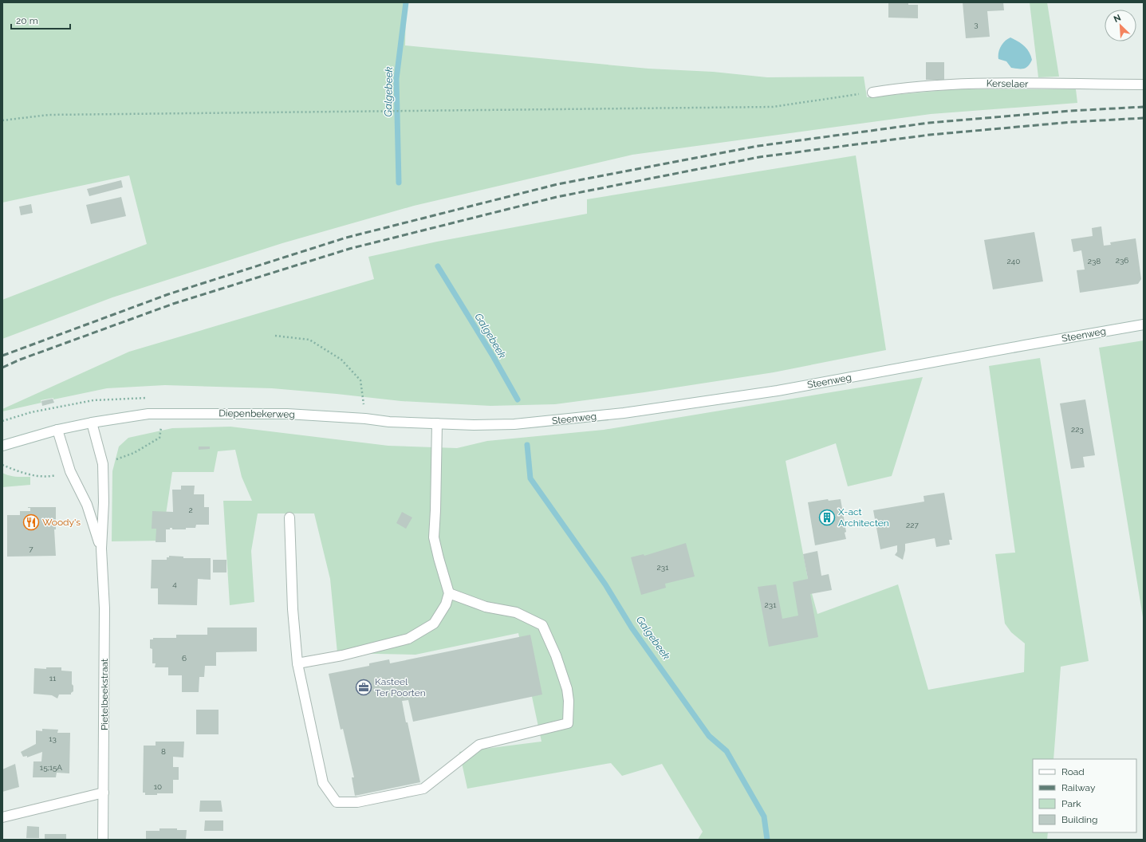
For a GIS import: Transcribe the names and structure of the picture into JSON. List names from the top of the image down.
{
  "streets": {
    "main road": [
      "Kerselaer",
      "Steenweg",
      "Diepenbekerweg",
      "Pietelbeekstraat"
    ]
  },
  "crossings": [
    ["Steenweg", "Diepenbekerweg"],
    ["Diepenbekerweg", "Pietelbeekstraat"]
  ],
  "water": ["Galgebeek"],
  "places": {
    "building": ["X-act Architecten"],
    "restaurant": ["Woody's"],
    "office": ["Kasteel Ter Poorten"]
  },
  "house_numbers": [
    "3",
    "236",
    "240",
    "238",
    "223",
    "2",
    "227",
    "7",
    "231",
    "4",
    "231",
    "6",
    "11",
    "13",
    "8",
    "15;15A",
    "10"
  ],
  "legend": [
    "Road",
    "Railway",
    "Park",
    "Building"
  ],
  "scale_bar": "20 m",
  "north": "top left"
}
